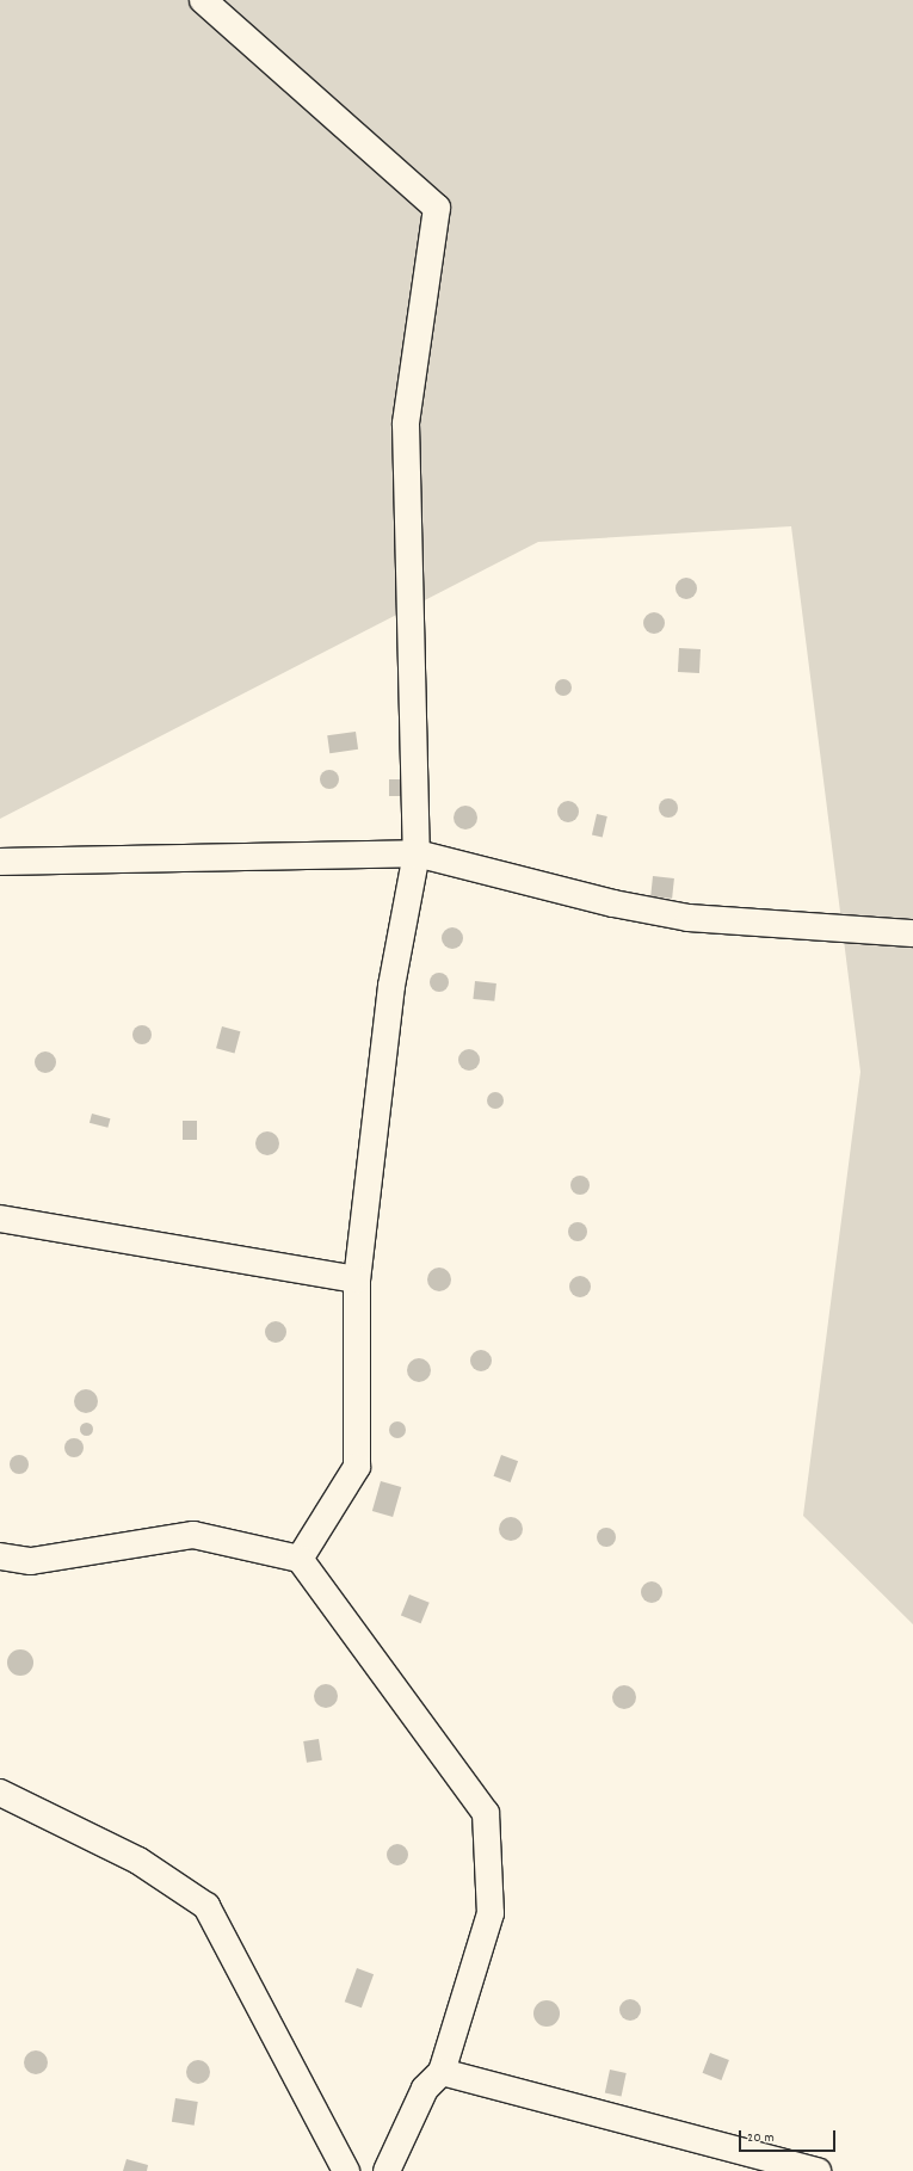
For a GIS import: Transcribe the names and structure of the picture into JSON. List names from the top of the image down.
{
  "scale_bar": "20 m"
}
